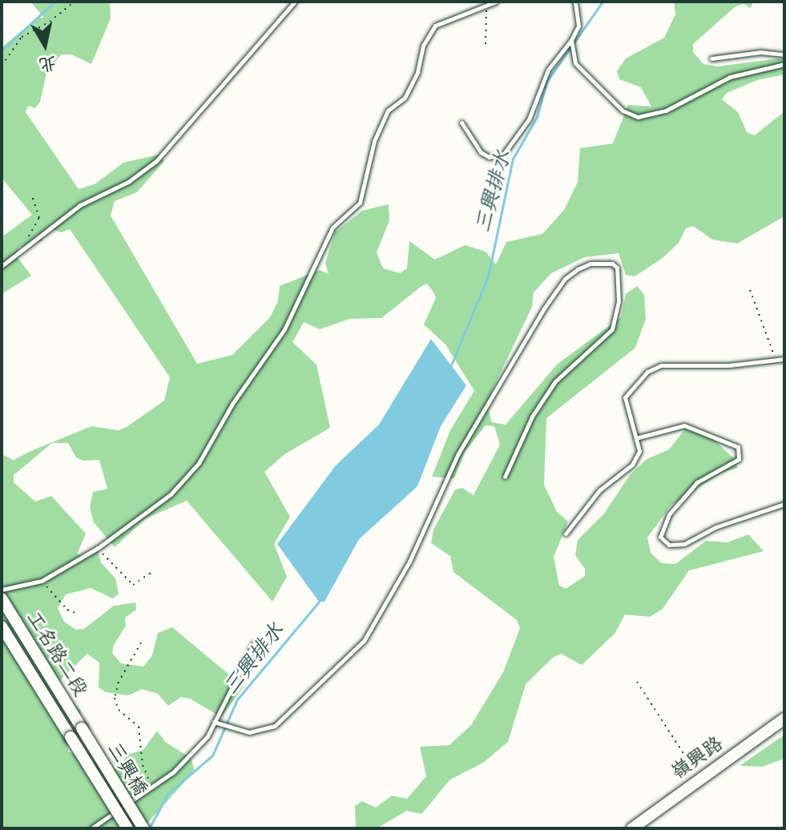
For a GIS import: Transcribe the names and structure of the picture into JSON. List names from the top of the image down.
{
  "streets": {
    "main road": ["工名路二段", "嶺興路", "三興橋"]
  },
  "crossings": [
    ["工名路二段", "三興橋"]
  ],
  "water": ["三興排水"],
  "north": "bottom"
}
